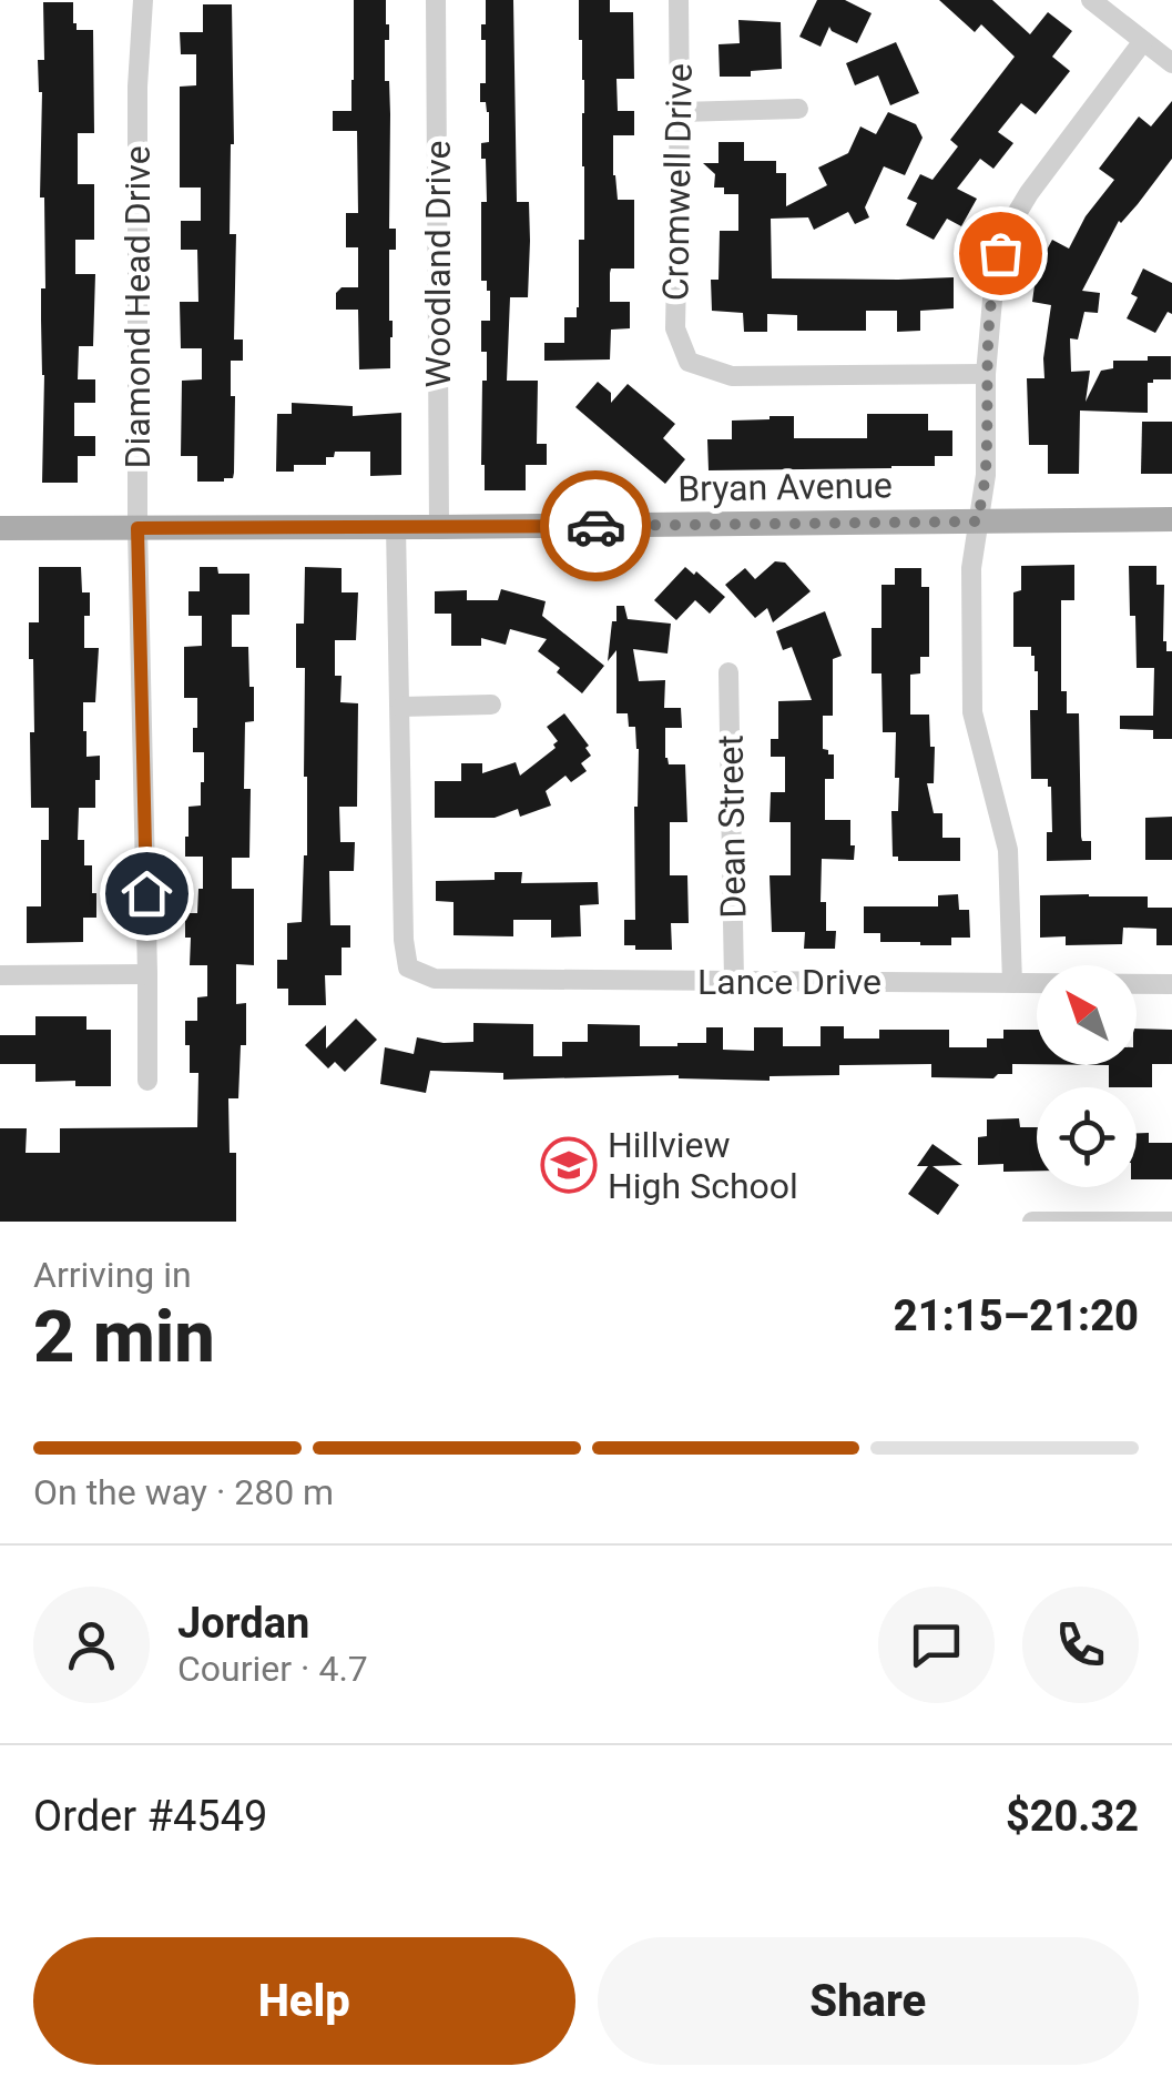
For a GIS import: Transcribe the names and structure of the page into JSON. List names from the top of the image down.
{
  "streets": {
    "main road": ["Bryan Avenue"],
    "street": [
      "Cromwell Drive",
      "Woodland Drive",
      "Diamond Head Drive",
      "Dean Street",
      "Lance Drive"
    ]
  },
  "crossings": [
    ["Woodland Drive", "Bryan Avenue"],
    ["Diamond Head Drive", "Bryan Avenue"],
    ["Dean Street", "Lance Drive"]
  ],
  "places": {
    "school or university": ["Hillview High School"]
  },
  "north": "top left",
  "page": {
    "heading": ["2 min", "Arriving in", "21:15–21:20"],
    "panel": [
      "Jordan",
      "Courier · 4.7",
      "Order #4549",
      "$20.32"
    ],
    "bar": "On the way · 280 m",
    "buttons": ["Help", "Share"]
  }
}
